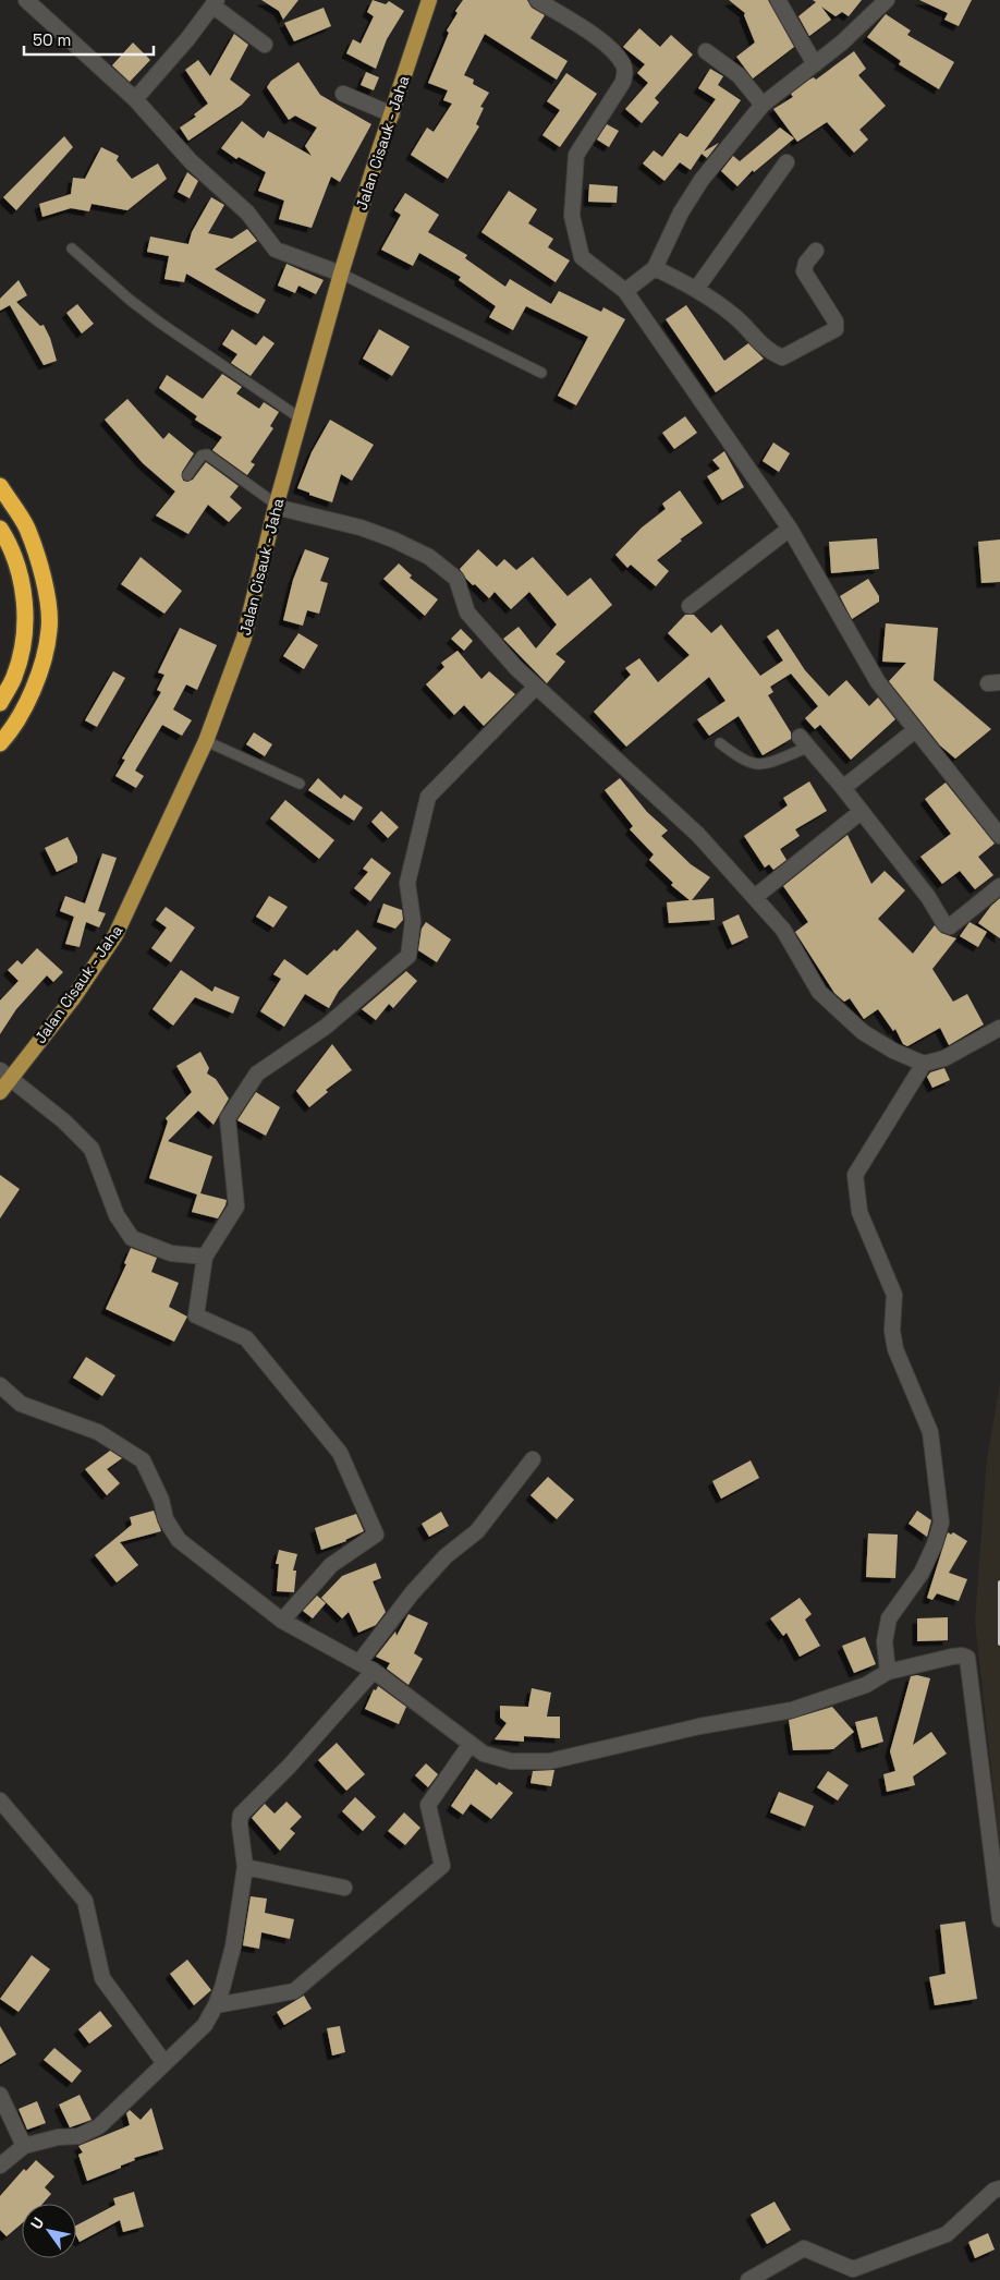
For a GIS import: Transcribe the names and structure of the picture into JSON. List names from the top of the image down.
{
  "streets": {
    "main road": ["Jalan Cisauk - Jaha"]
  },
  "scale_bar": "50 m",
  "north": "top left"
}
